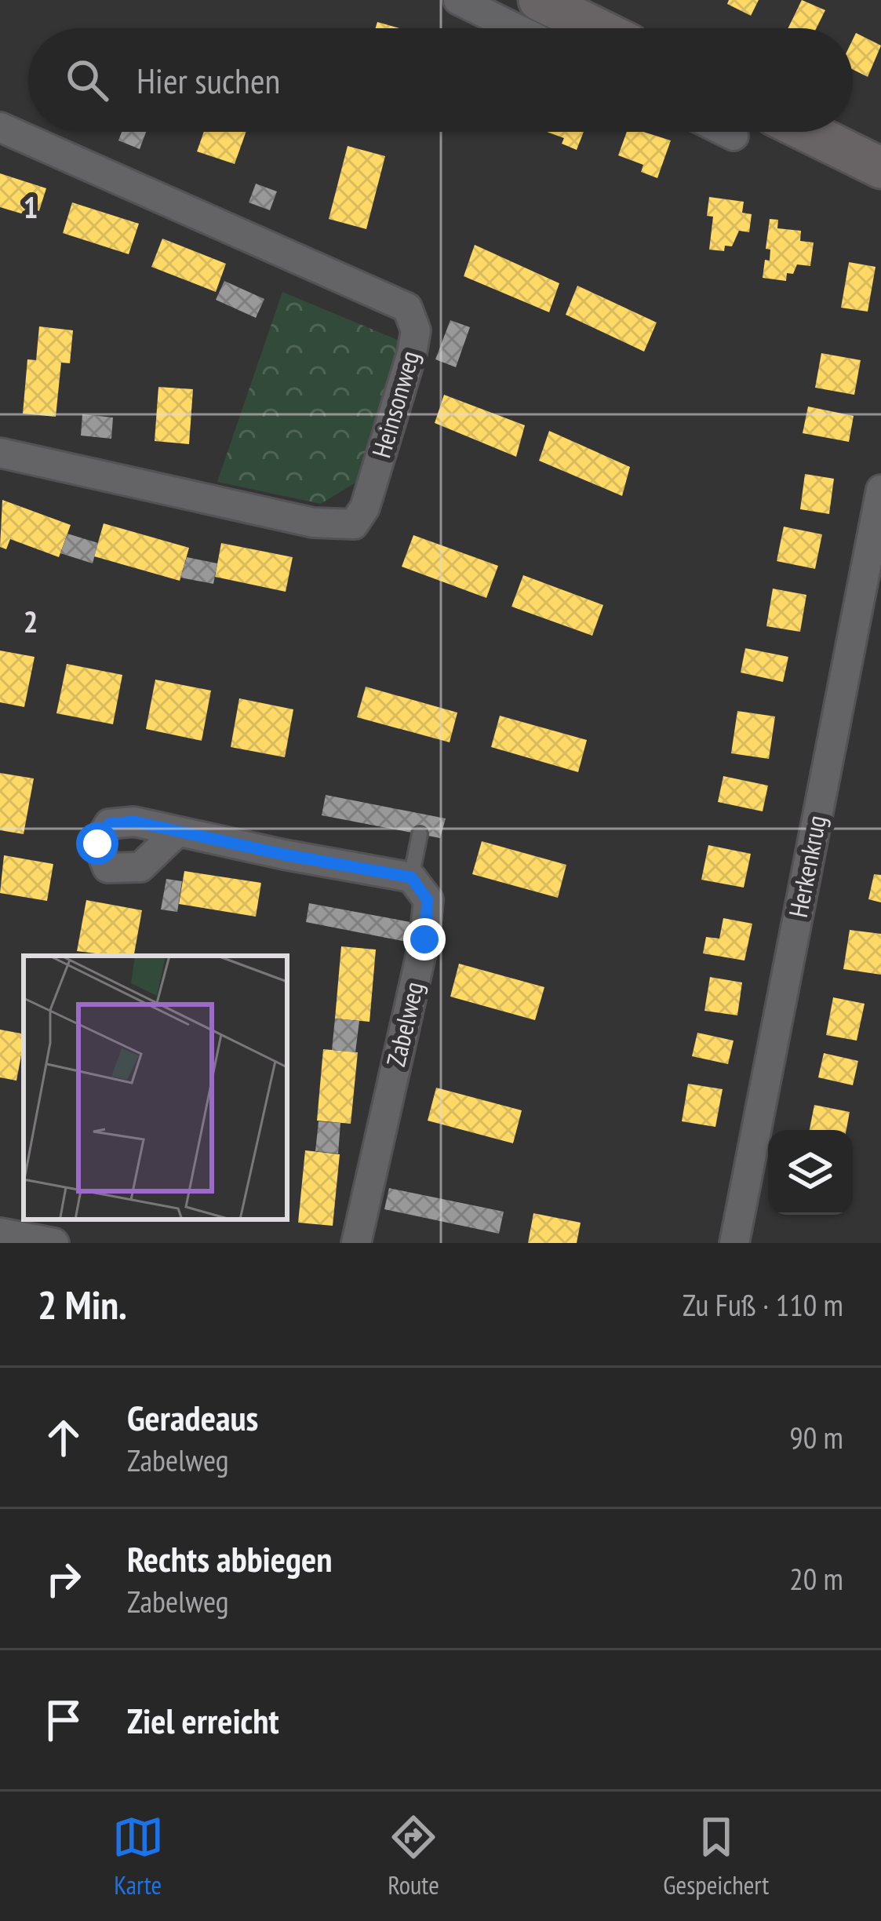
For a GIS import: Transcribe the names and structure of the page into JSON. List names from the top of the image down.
{
  "streets": {
    "street": ["Heinsonweg", "Herkenkrug", "Zabelweg"]
  },
  "page": {
    "search": "Hier suchen",
    "heading": ["2 Min.", "Zu Fuß · 110 m"],
    "list": [
      ["Geradeaus", "Zabelweg", "90 m"],
      ["Rechts abbiegen", "Zabelweg", "20 m"],
      "Ziel erreicht"
    ],
    "nav": ["Karte", "Route", "Gespeichert"]
  },
  "grid": {
    "rows": ["1", "2"]
  }
}
